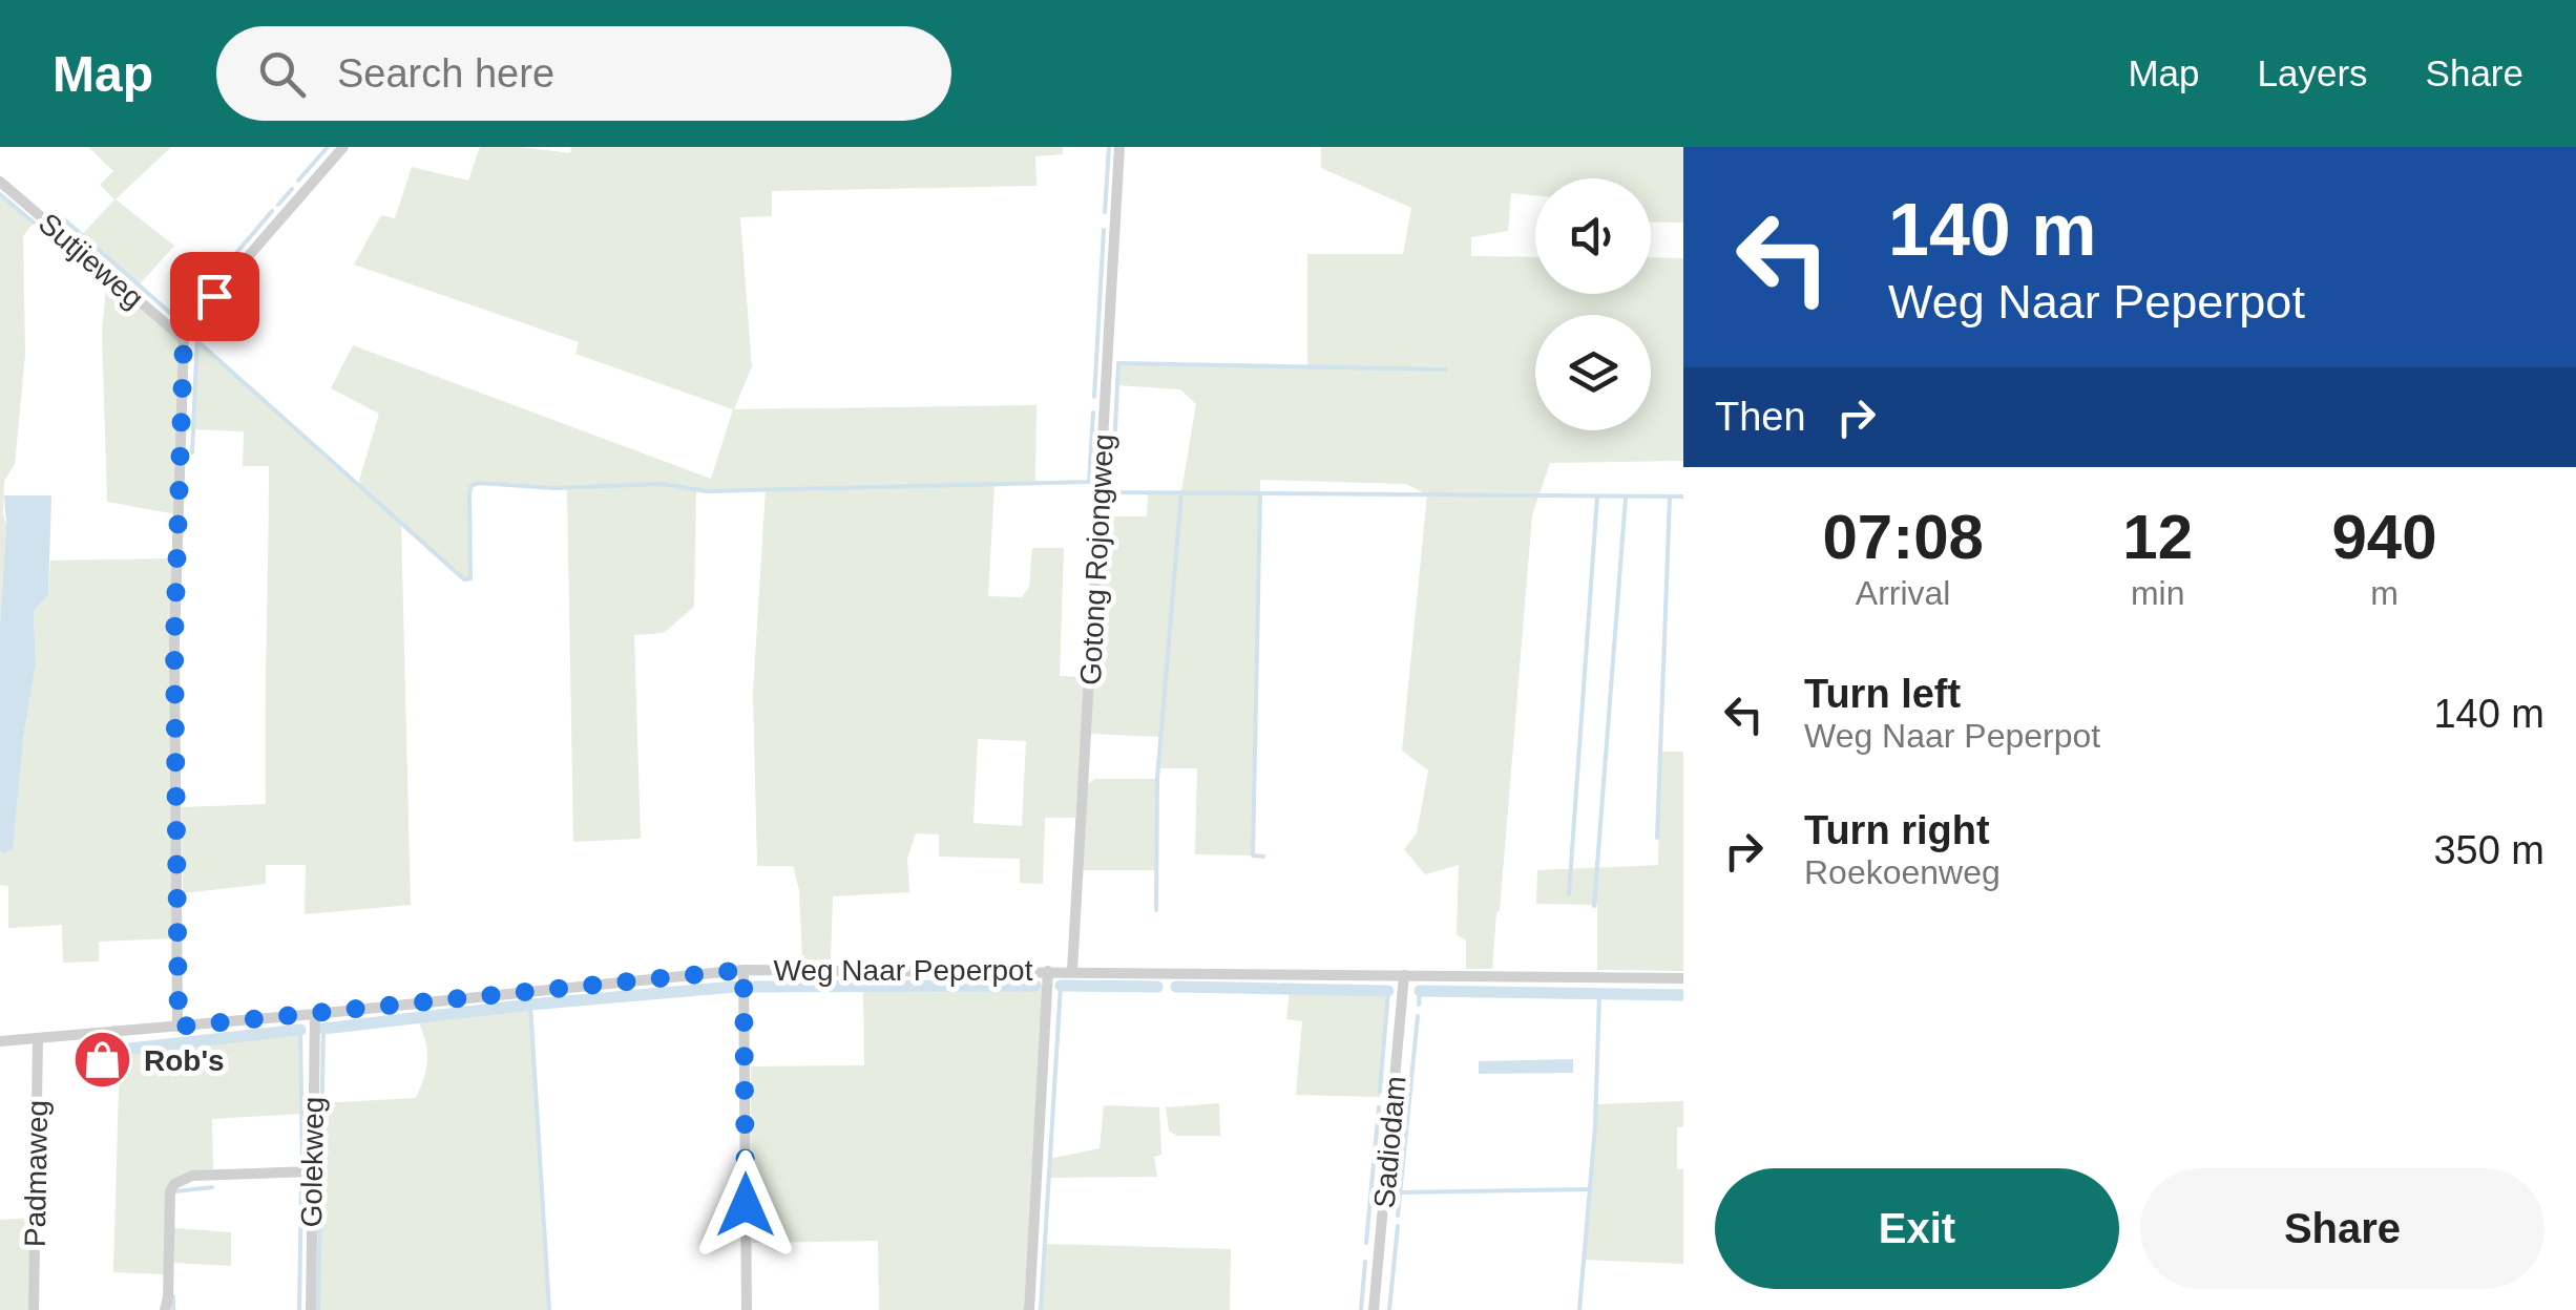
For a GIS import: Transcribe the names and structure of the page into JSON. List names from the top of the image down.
{
  "streets": {
    "street": [
      "Sutjieweg",
      "Gotong Rojongweg",
      "Weg Naar Peperpot",
      "Sadiodam",
      "Golekweg",
      "Padmaweg"
    ]
  },
  "crossings": [
    ["Gotong Rojongweg", "Weg Naar Peperpot"],
    ["Weg Naar Peperpot", "Sadiodam"],
    ["Weg Naar Peperpot", "Golekweg"],
    ["Weg Naar Peperpot", "Padmaweg"]
  ],
  "places": {
    "shop": ["Rob's"]
  },
  "page": {
    "header": "Map",
    "search": "Search here",
    "nav": ["Map", "Layers", "Share"],
    "turn": ["140 m", "Weg Naar Peperpot"],
    "then": "Then",
    "eta": [
      "07:08",
      "Arrival",
      "12",
      "min",
      "940",
      "m"
    ],
    "list": [
      {
        "name": "Turn left",
        "note": "Weg Naar Peperpot",
        "value": "140 m"
      },
      {
        "name": "Turn right",
        "note": "Roekoenweg",
        "value": "350 m"
      }
    ],
    "buttons": ["Exit", "Share"]
  }
}
